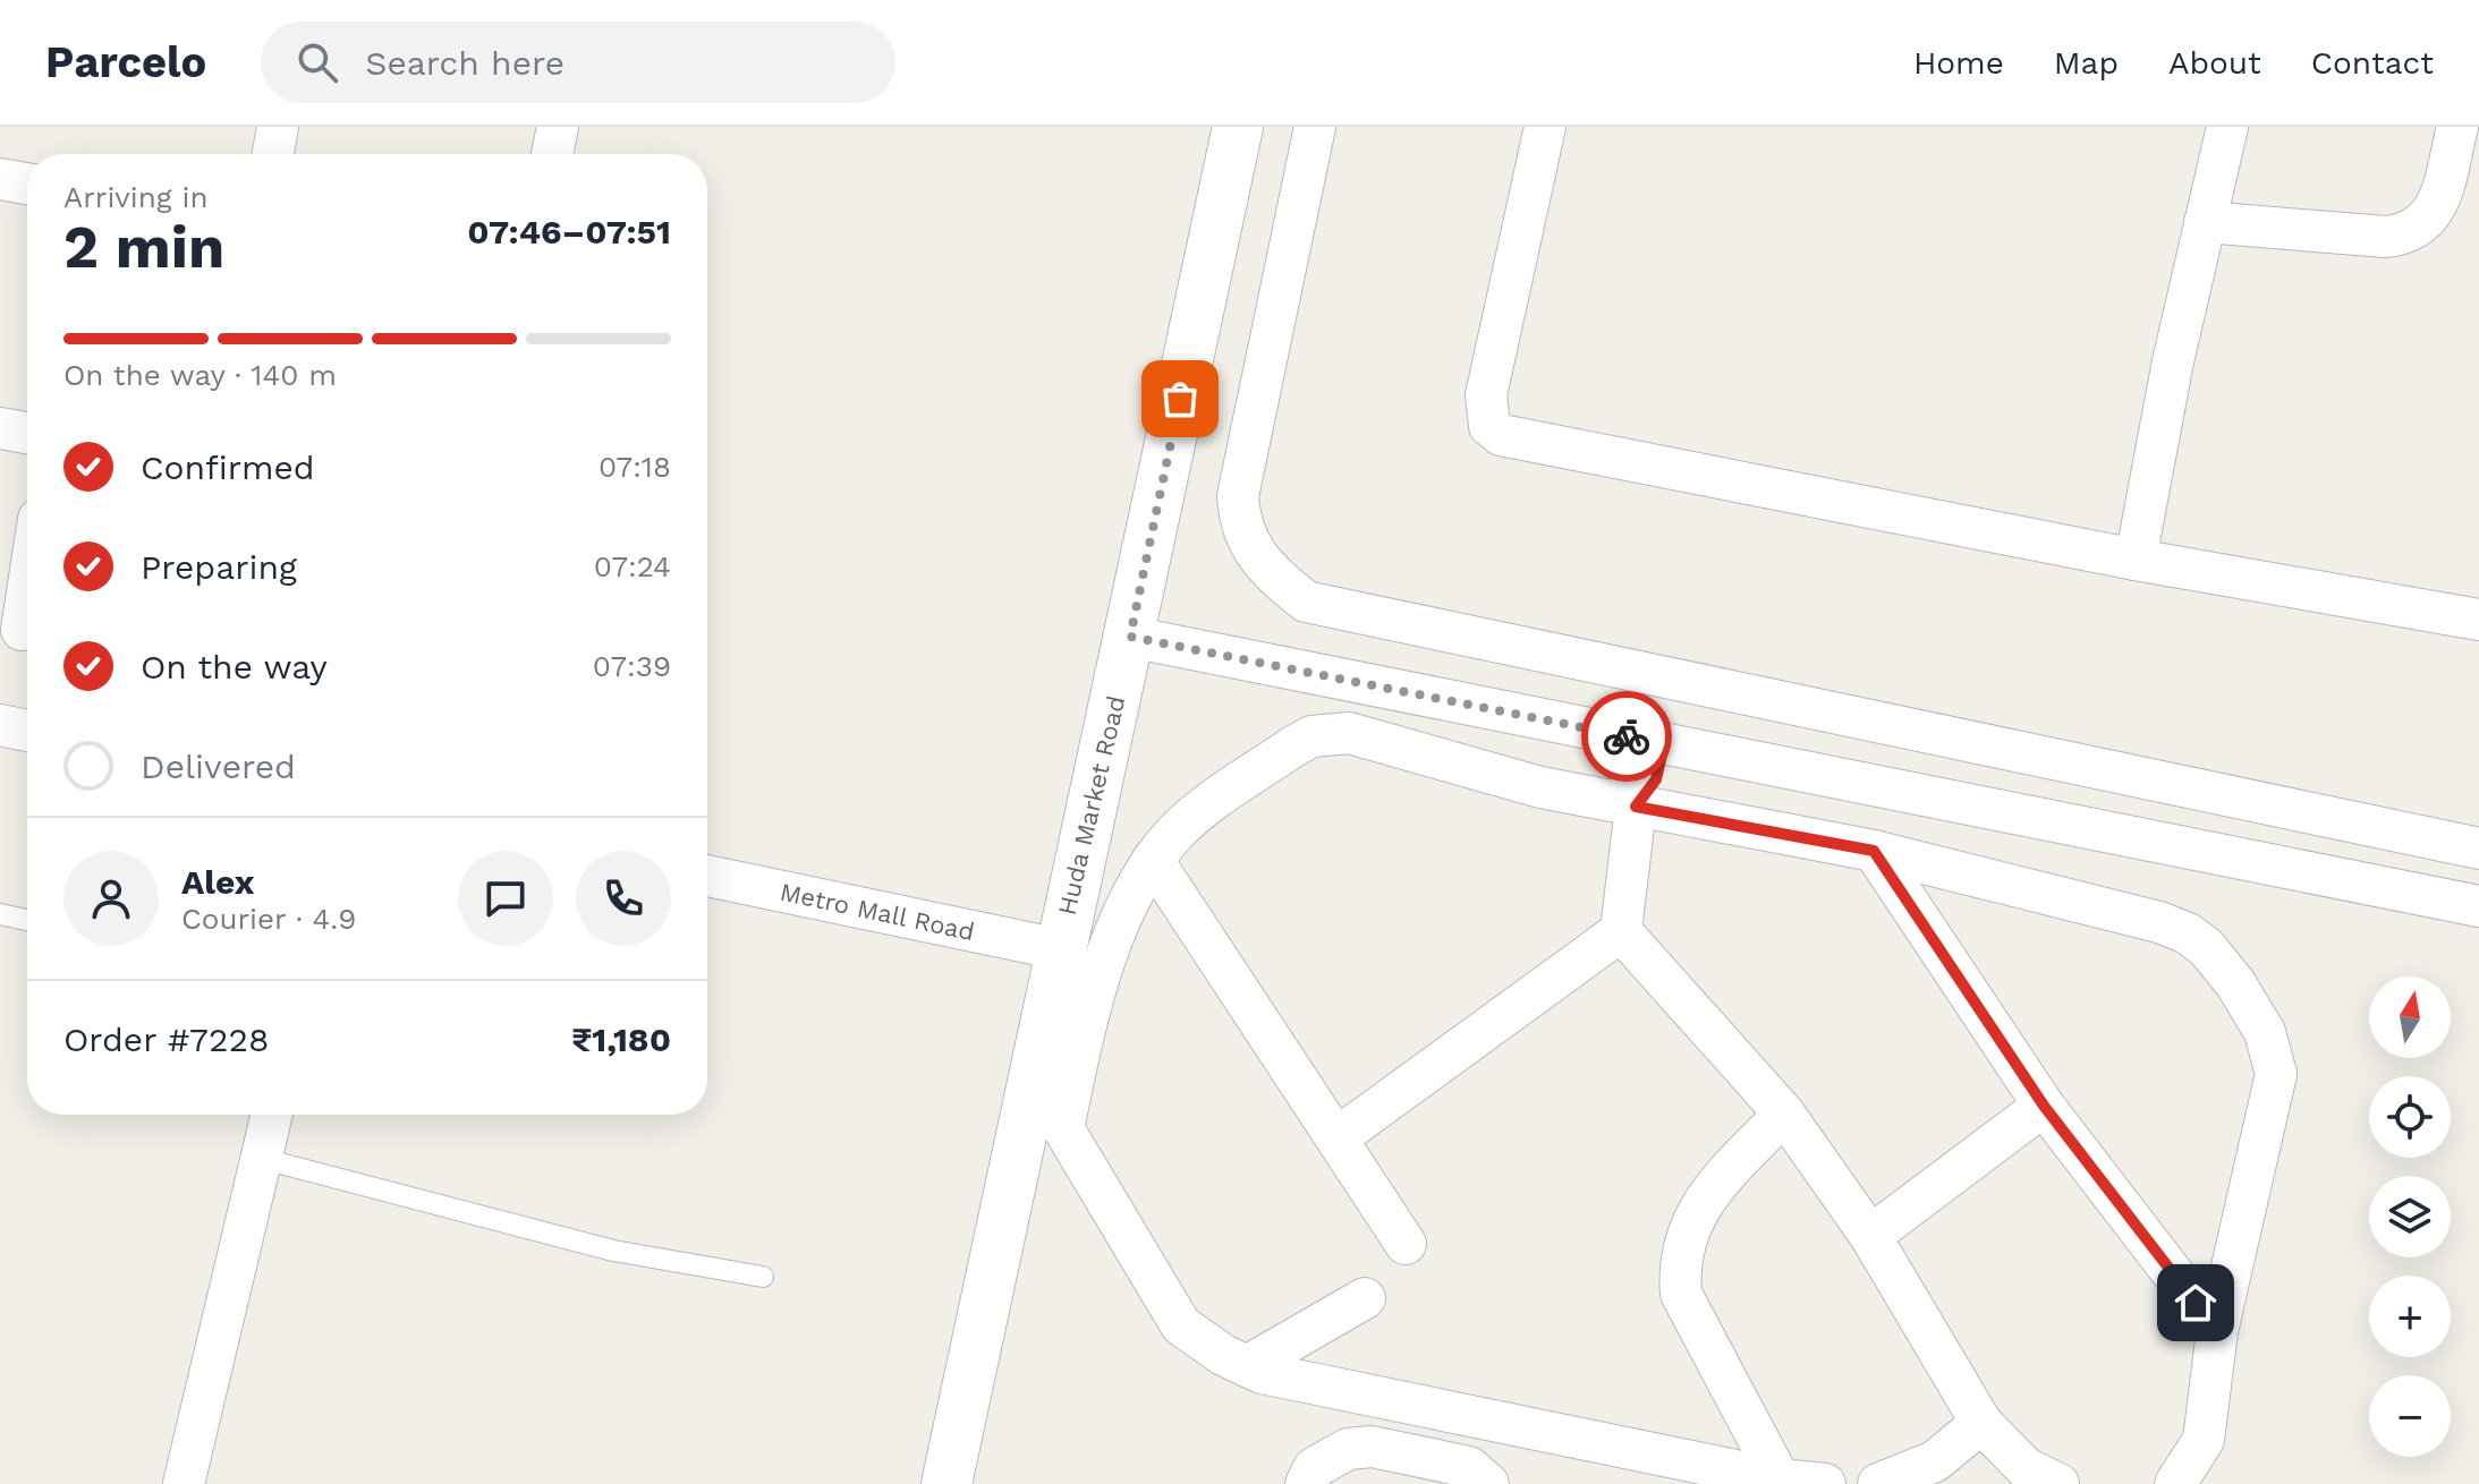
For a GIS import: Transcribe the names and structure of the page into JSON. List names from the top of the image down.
{
  "streets": {
    "street": ["Huda Market Road", "Metro Mall Road"]
  },
  "crossings": [
    ["Huda Market Road", "Metro Mall Road"]
  ],
  "north": "top",
  "page": {
    "header": "Parcelo",
    "search": "Search here",
    "nav": [
      "Home",
      "Map",
      "About",
      "Contact"
    ],
    "heading": ["2 min", "Arriving in", "07:46–07:51"],
    "panel": [
      "Alex",
      "Courier · 4.9",
      "Order #7228",
      "₹1,180"
    ],
    "bar": "On the way · 140 m",
    "list": [
      ["Confirmed", "07:18"],
      ["Preparing", "07:24"],
      ["On the way", "07:39"],
      "Delivered"
    ],
    "map_buttons": ["+", "−"]
  }
}
